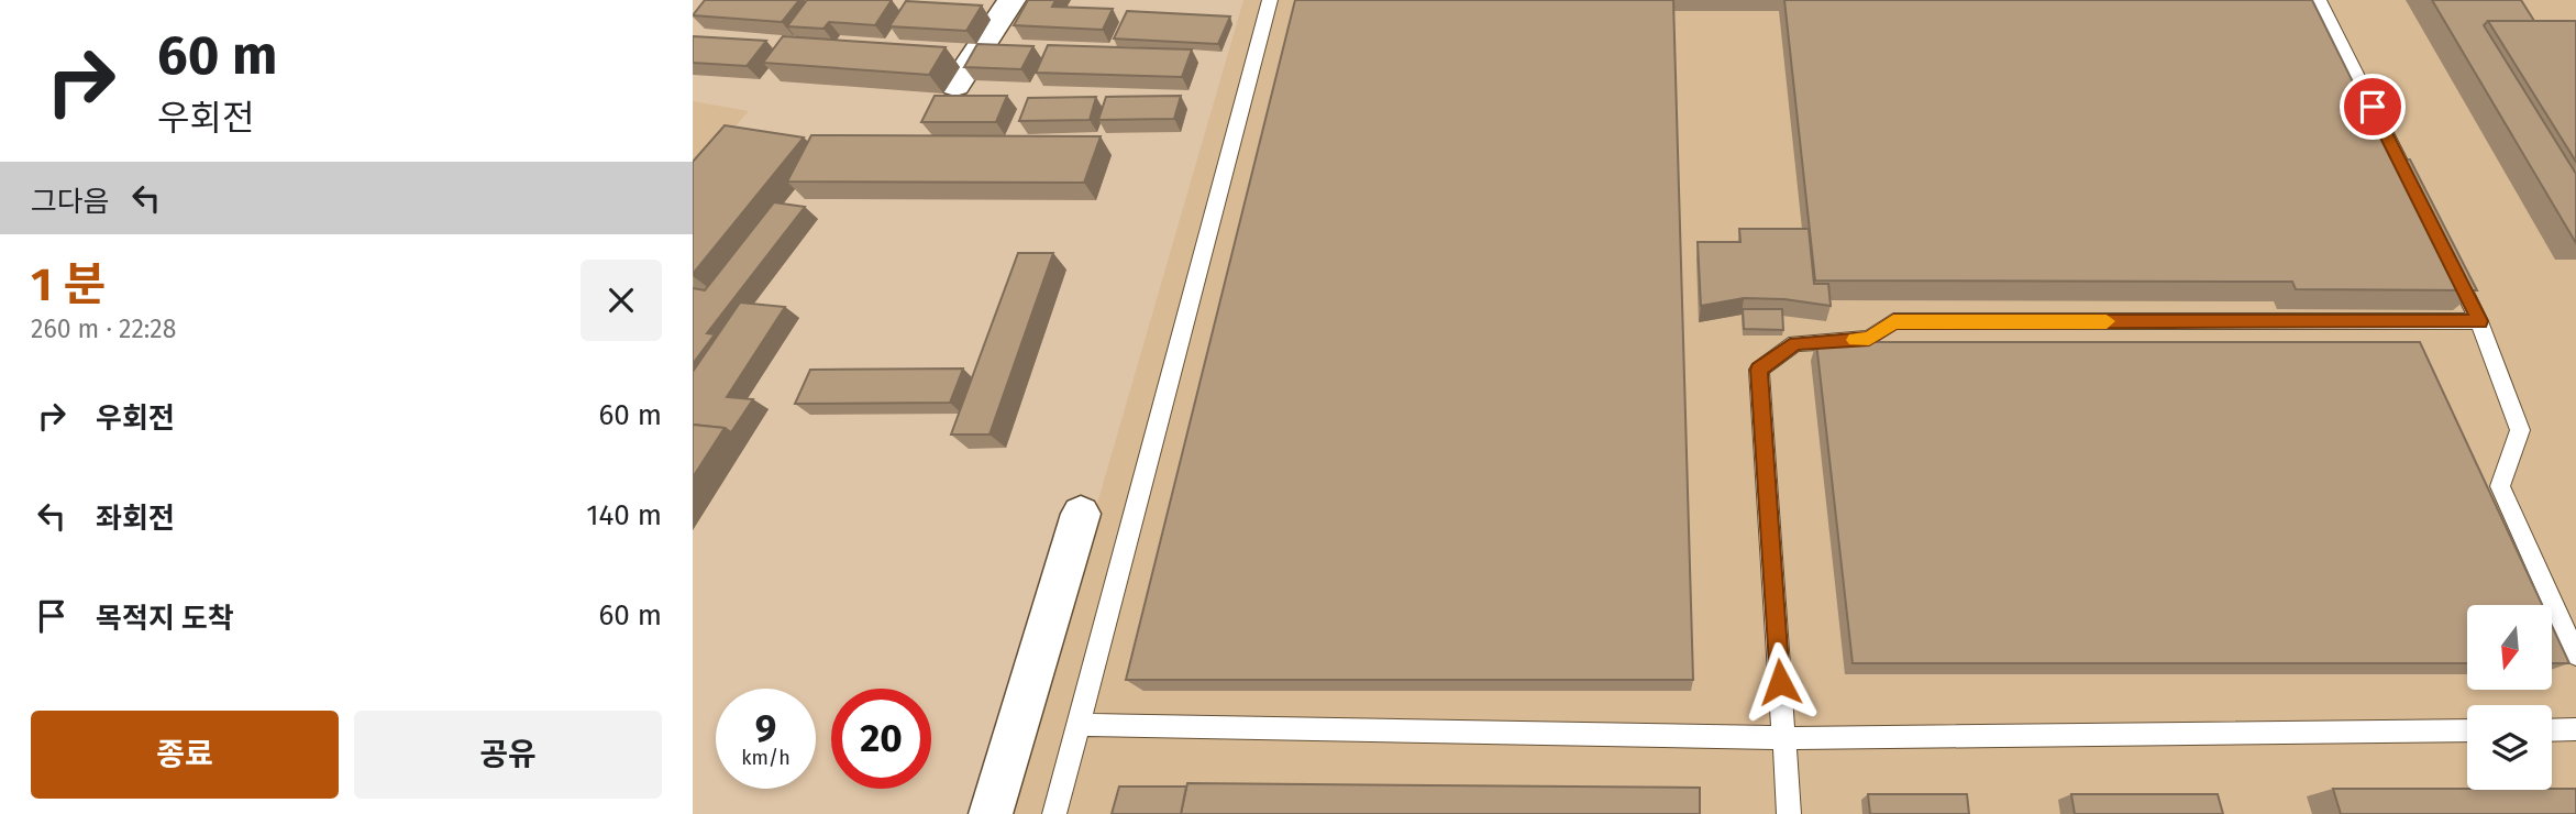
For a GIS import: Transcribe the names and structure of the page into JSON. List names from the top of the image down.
{
  "north": "bottom",
  "page": {
    "turn": ["60 m", "우회전"],
    "then": "그다음",
    "heading": ["1 분", "260 m · 22:28"],
    "list": [
      {
        "name": "우회전",
        "value": "60 m"
      },
      {
        "name": "좌회전",
        "value": "140 m"
      },
      {
        "name": "목적지 도착",
        "value": "60 m"
      }
    ],
    "speed": "9 km/h",
    "limit": "20",
    "buttons": ["종료", "공유"]
  }
}
